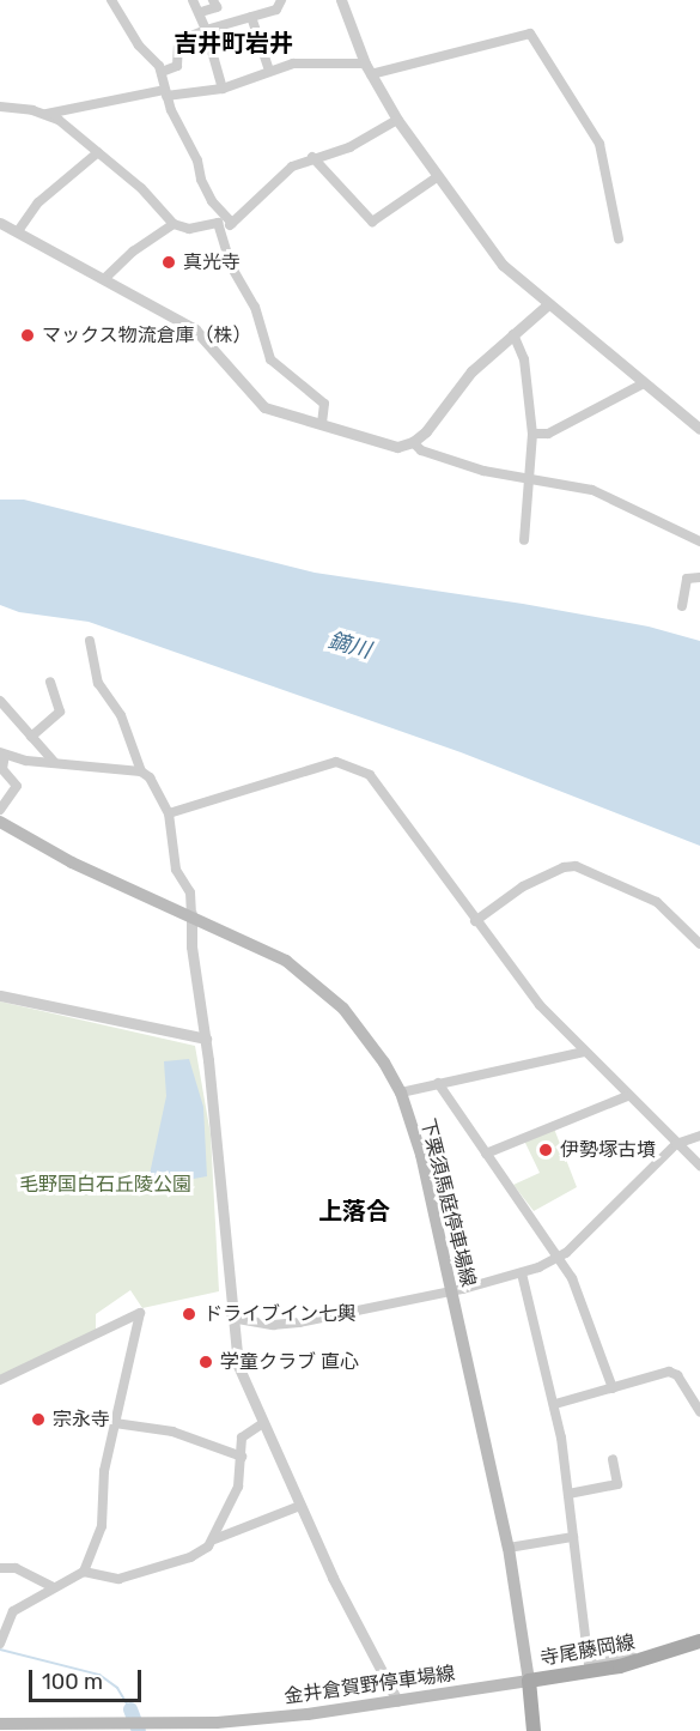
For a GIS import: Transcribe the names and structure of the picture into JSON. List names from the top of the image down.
{
  "streets": {
    "main road": ["下栗須馬庭停車場線", "寺尾藤岡線", "金井倉賀野停車場線"]
  },
  "crossings": [
    ["下栗須馬庭停車場線", "寺尾藤岡線"],
    ["下栗須馬庭停車場線", "金井倉賀野停車場線"],
    ["寺尾藤岡線", "金井倉賀野停車場線"]
  ],
  "districts": ["吉井町岩井", "上落合"],
  "water": ["鏑川"],
  "parks": ["毛野国白石丘陵公園"],
  "places": [
    "真光寺",
    "マックス物流倉庫（株）",
    "伊勢塚古墳",
    "ドライブイン七輿",
    "学童クラブ 直心",
    "宗永寺"
  ],
  "scale_bar": "100 m"
}
